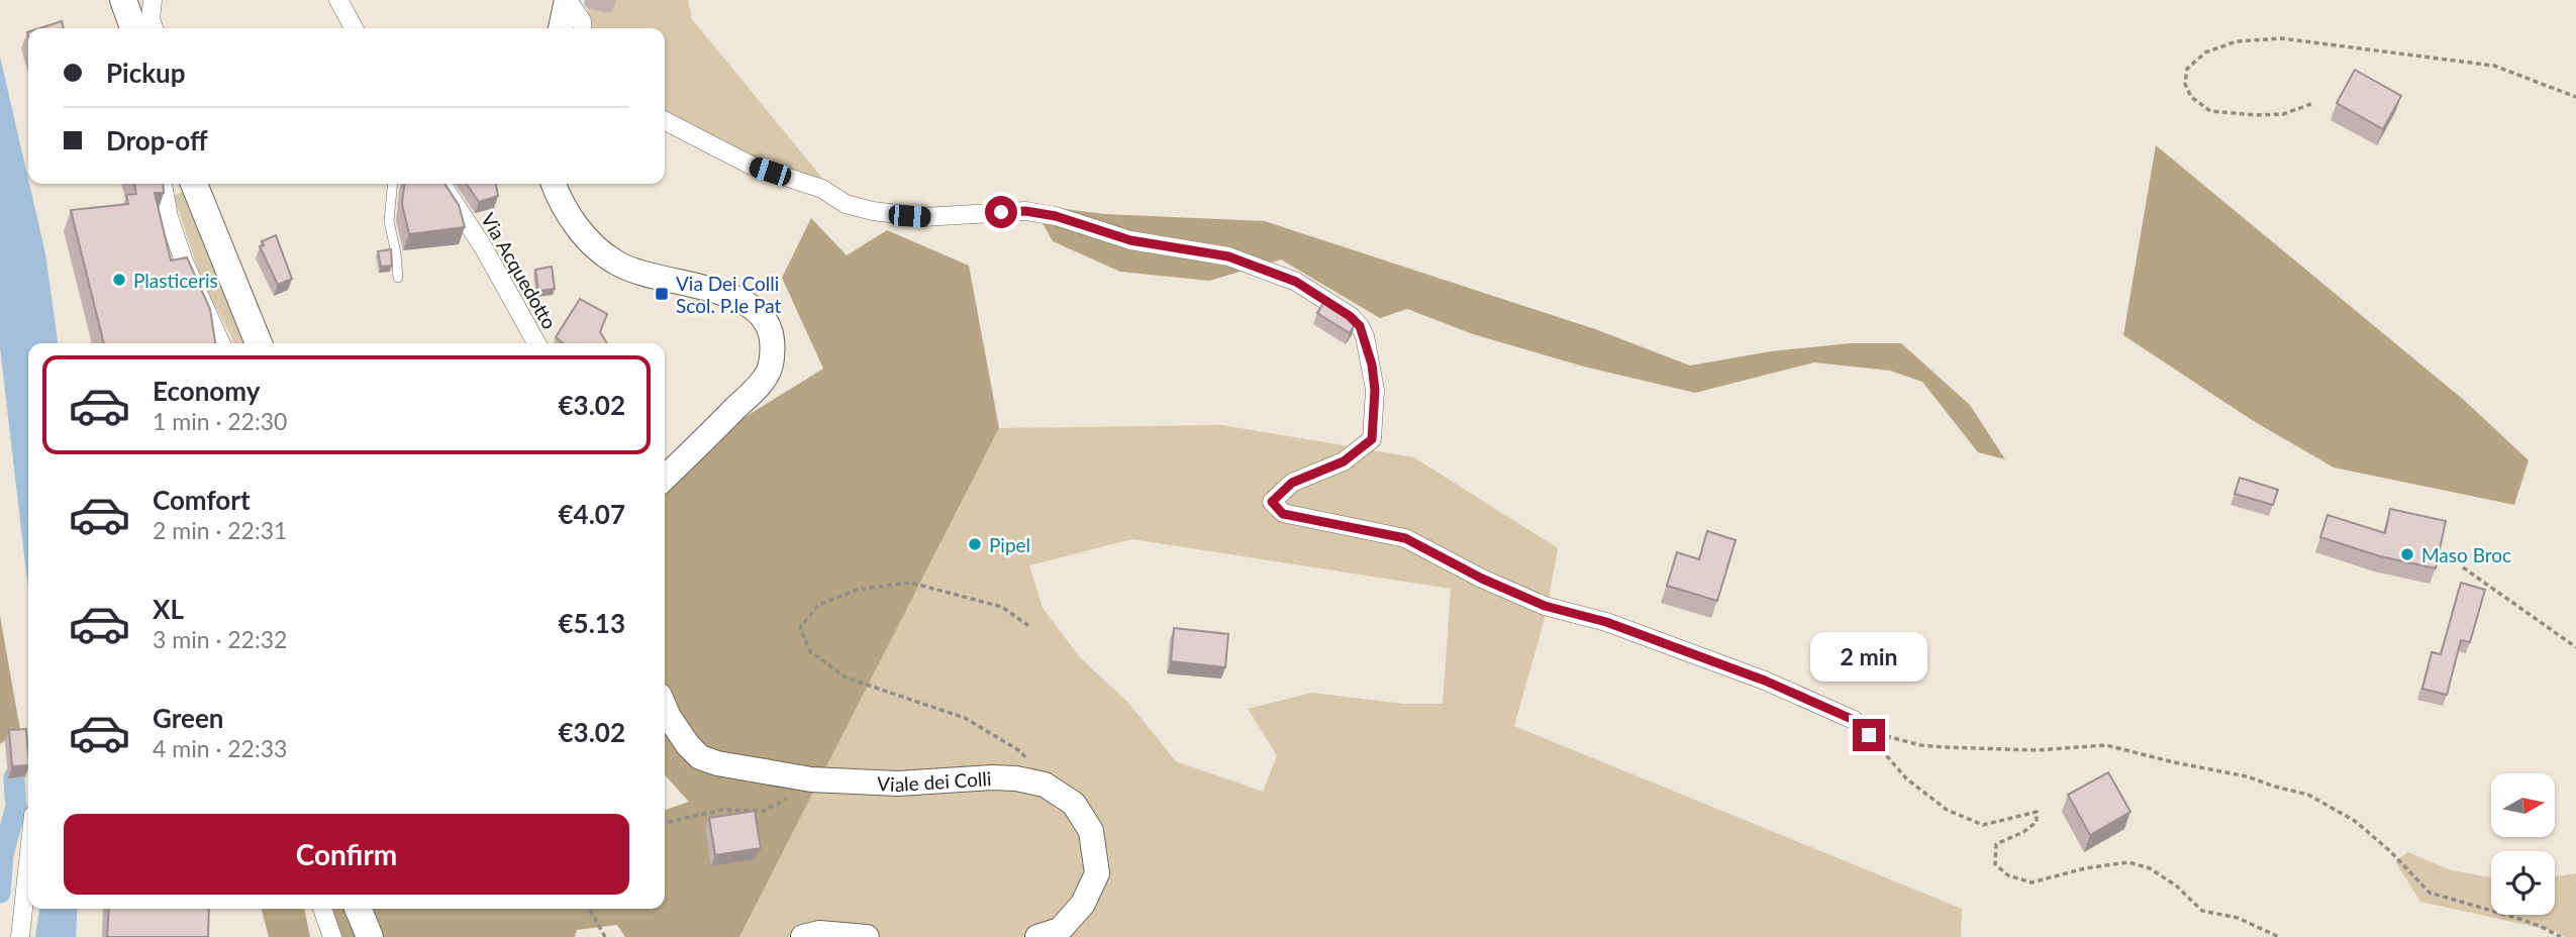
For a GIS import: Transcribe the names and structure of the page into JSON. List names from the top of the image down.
{
  "streets": {
    "main road": ["Viale dei Colli"],
    "street": ["Via Acquedotto"]
  },
  "places": {
    "other": ["Plasticeris", "Pipel", "Maso Broc"],
    "transit": ["Via Dei Colli Scol. P.le Pat"]
  },
  "north": "right",
  "page": {
    "banner": ["Pickup", "Drop-off"],
    "list": [
      {
        "name": "Economy",
        "note": "1 min · 22:30",
        "value": "€3.02"
      },
      {
        "name": "Comfort",
        "note": "2 min · 22:31",
        "value": "€4.07"
      },
      {
        "name": "XL",
        "note": "3 min · 22:32",
        "value": "€5.13"
      },
      {
        "name": "Green",
        "note": "4 min · 22:33",
        "value": "€3.02"
      }
    ],
    "bubble": "2 min",
    "buttons": "Confirm"
  }
}
